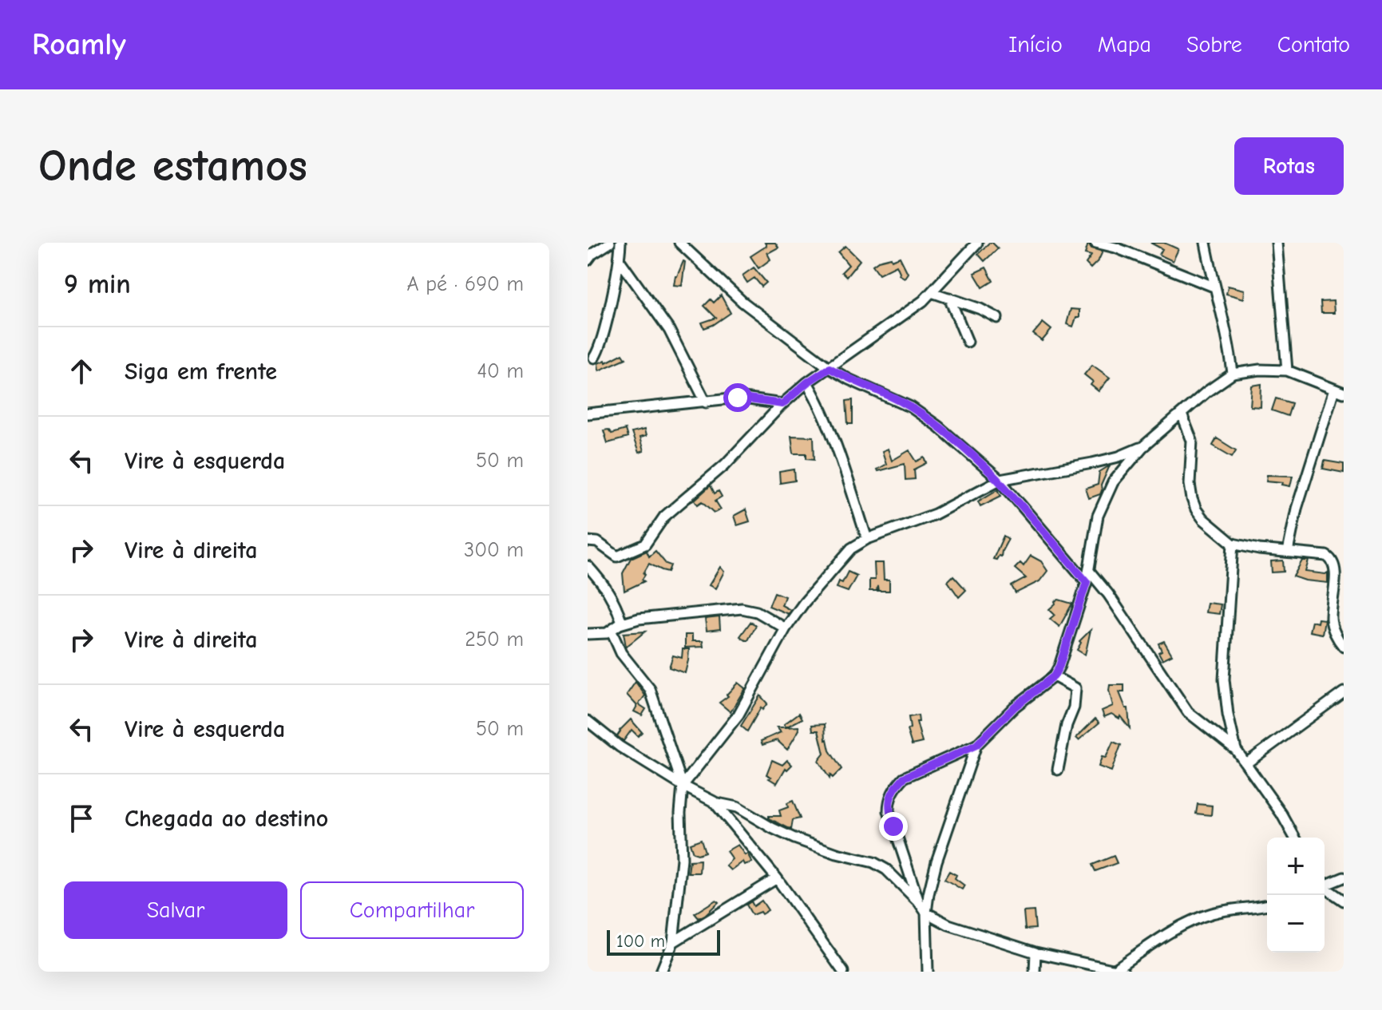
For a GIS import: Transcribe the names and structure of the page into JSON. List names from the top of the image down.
{
  "scale_bar": "100 m",
  "page": {
    "header": "Roamly",
    "nav": [
      "Início",
      "Mapa",
      "Sobre",
      "Contato"
    ],
    "buttons": [
      "Rotas",
      ["Salvar", "Compartilhar"]
    ],
    "title": "Onde estamos",
    "heading": ["9 min", "A pé · 690 m"],
    "list": [
      ["Siga em frente", "40 m"],
      ["Vire à esquerda", "50 m"],
      ["Vire à direita", "300 m"],
      ["Vire à direita", "250 m"],
      ["Vire à esquerda", "50 m"],
      "Chegada ao destino"
    ],
    "map_buttons": ["+", "−"],
    "scale": "100 m"
  }
}
